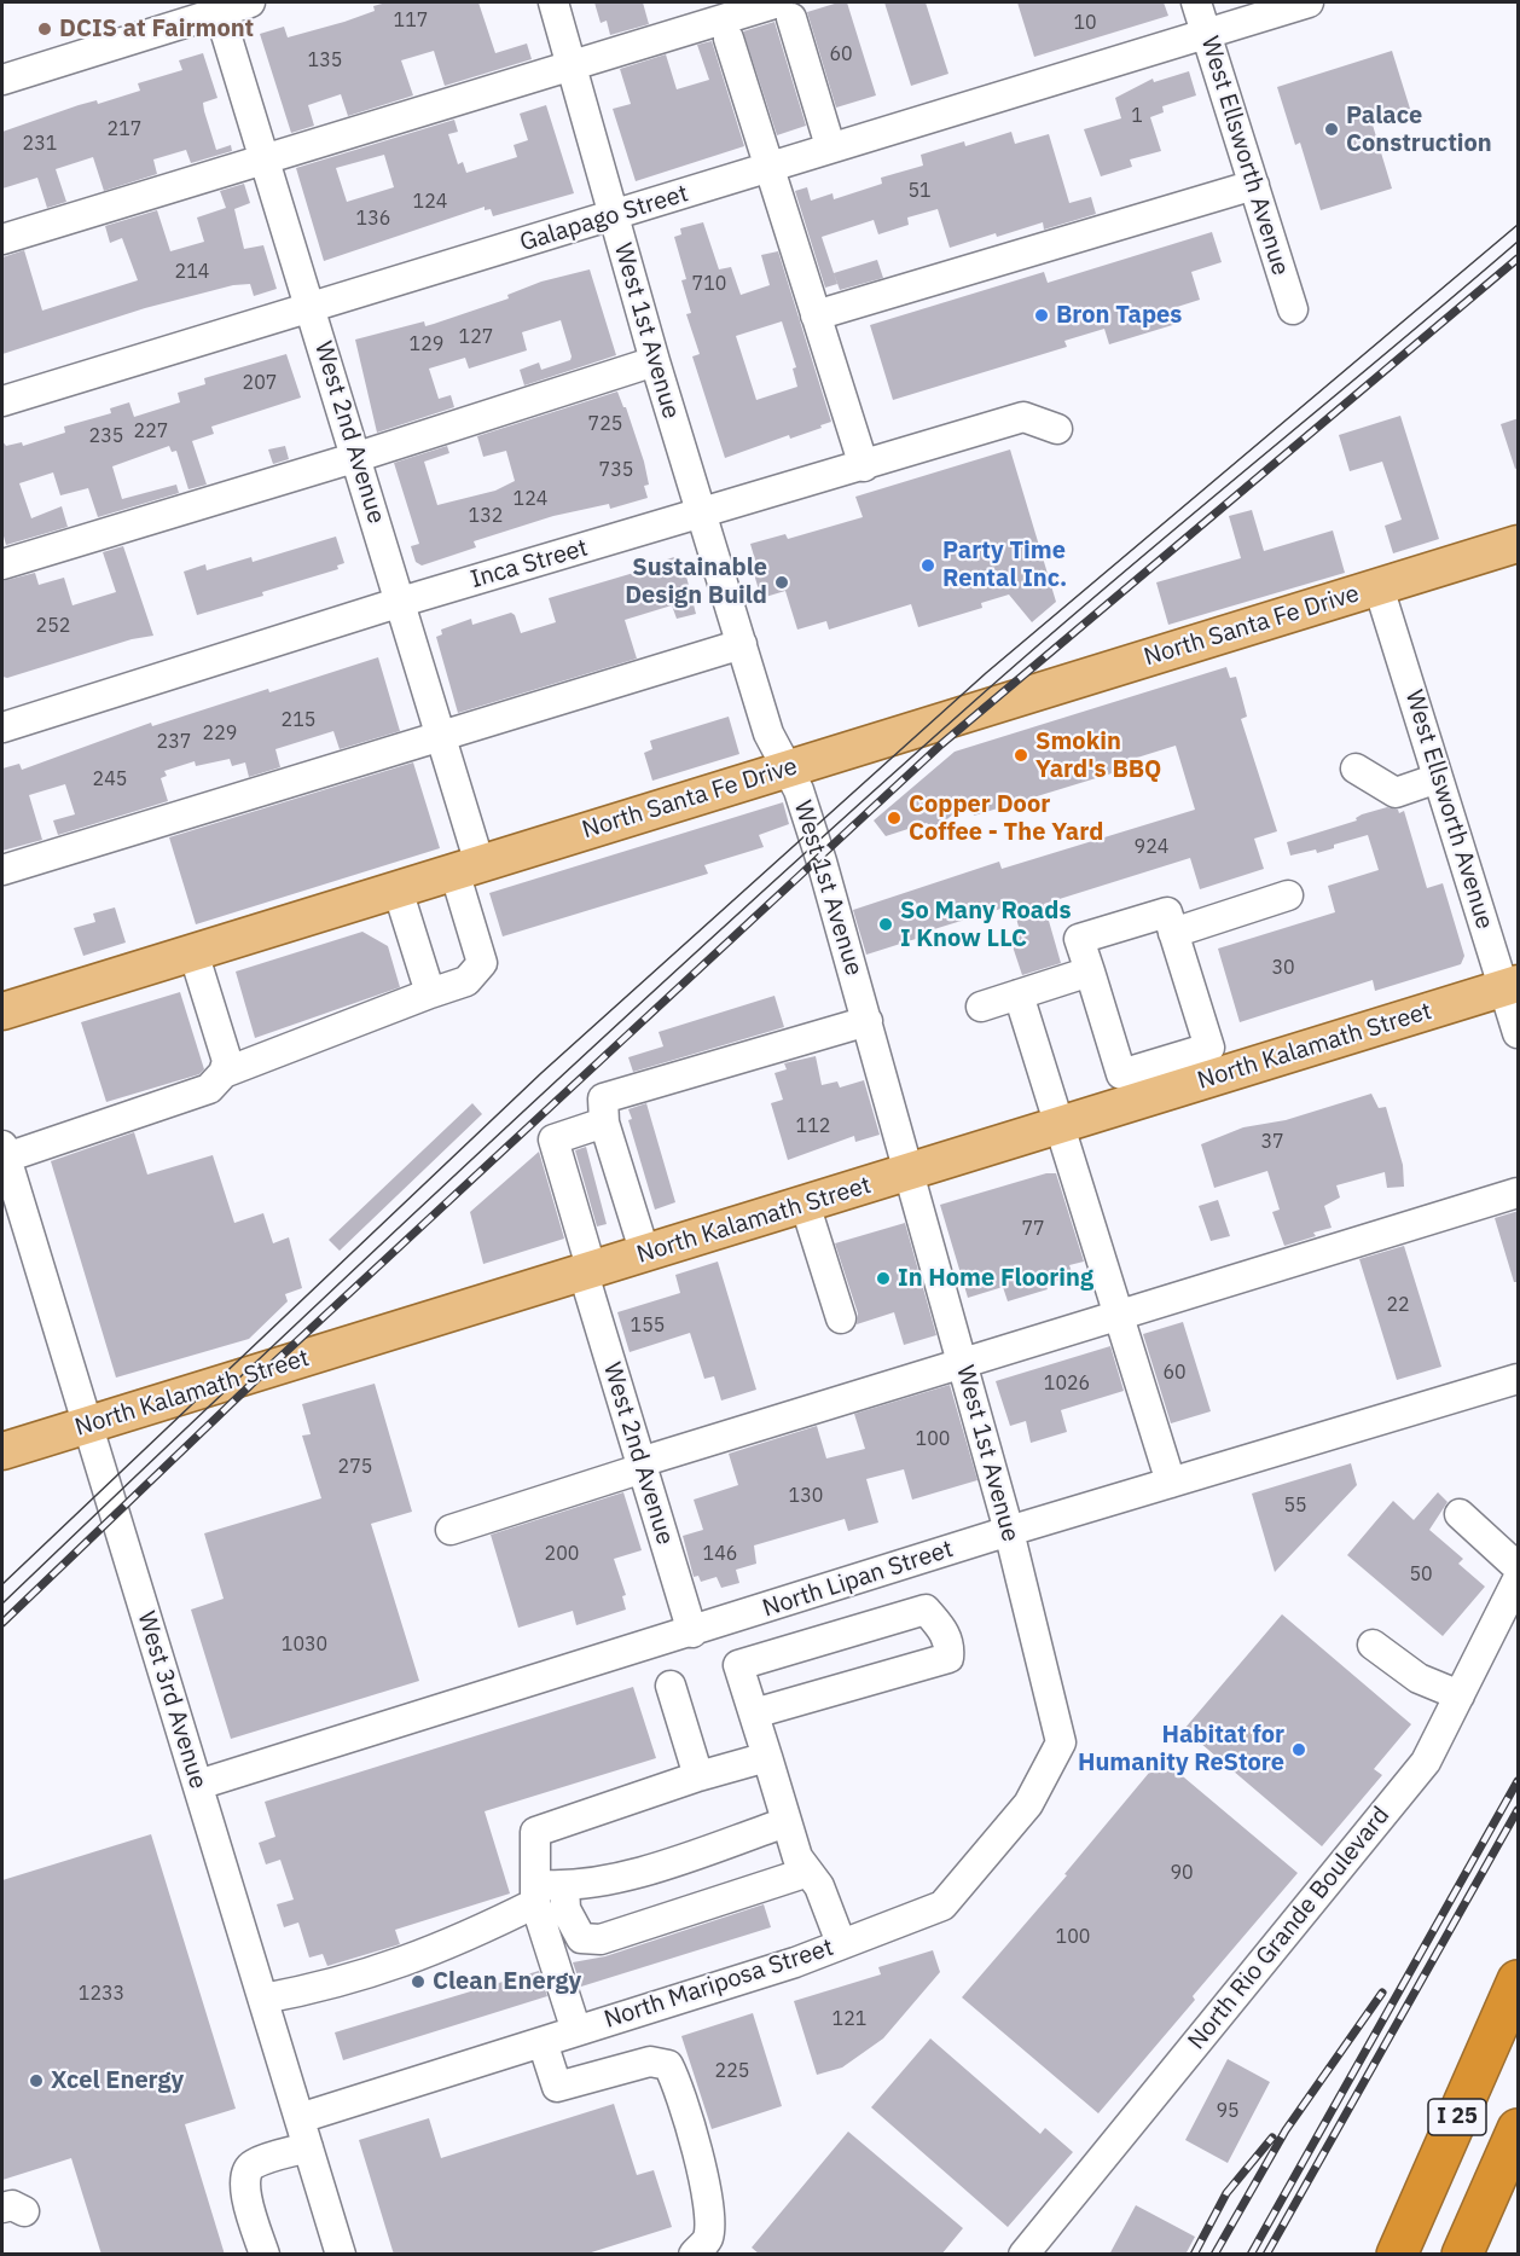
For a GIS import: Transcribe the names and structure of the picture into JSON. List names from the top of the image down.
{
  "streets": {
    "highway": ["I 25"],
    "main road": ["North Santa Fe Drive", "North Kalamath Street"],
    "street": [
      "West Ellsworth Avenue",
      "Galapago Street",
      "West 1st Avenue",
      "West 2nd Avenue",
      "Inca Street",
      "North Lipan Street",
      "West 3rd Avenue",
      "North Rio Grande Boulevard",
      "North Mariposa Street"
    ]
  },
  "crossings": [
    ["West Ellsworth Avenue", "Galapago Street"],
    ["West Ellsworth Avenue", "North Santa Fe Drive"],
    ["West Ellsworth Avenue", "North Kalamath Street"],
    ["Galapago Street", "West 1st Avenue"],
    ["Galapago Street", "West 2nd Avenue"],
    ["West 1st Avenue", "Inca Street"],
    ["West 1st Avenue", "North Santa Fe Drive"],
    ["West 1st Avenue", "North Kalamath Street"],
    ["West 1st Avenue", "North Lipan Street"],
    ["West 1st Avenue", "North Mariposa Street"],
    ["West 2nd Avenue", "Inca Street"],
    ["West 2nd Avenue", "North Santa Fe Drive"],
    ["West 2nd Avenue", "North Kalamath Street"],
    ["West 2nd Avenue", "North Lipan Street"],
    ["North Kalamath Street", "West 3rd Avenue"],
    ["North Lipan Street", "West 3rd Avenue"],
    ["West 3rd Avenue", "North Mariposa Street"]
  ],
  "places": [
    "DCIS at Fairmont",
    "Palace Construction",
    "Bron Tapes",
    "Party Time Rental Inc.",
    "Sustainable Design Build",
    "Smokin Yard's BBQ",
    "Copper Door Coffee - The Yard",
    "So Many Roads I Know LLC",
    "In Home Flooring",
    "Habitat for Humanity ReStore",
    "Clean Energy",
    "Xcel Energy"
  ],
  "house_numbers": [
    "117",
    "10",
    "60",
    "135",
    "1",
    "217",
    "231",
    "51",
    "124",
    "136",
    "214",
    "710",
    "127",
    "129",
    "207",
    "725",
    "227",
    "235",
    "735",
    "124",
    "132",
    "252",
    "215",
    "229",
    "237",
    "245",
    "924",
    "30",
    "112",
    "37",
    "77",
    "22",
    "155",
    "60",
    "1026",
    "100",
    "275",
    "130",
    "55",
    "200",
    "146",
    "50",
    "1030",
    "90",
    "100",
    "1233",
    "121",
    "225",
    "95"
  ]
}
